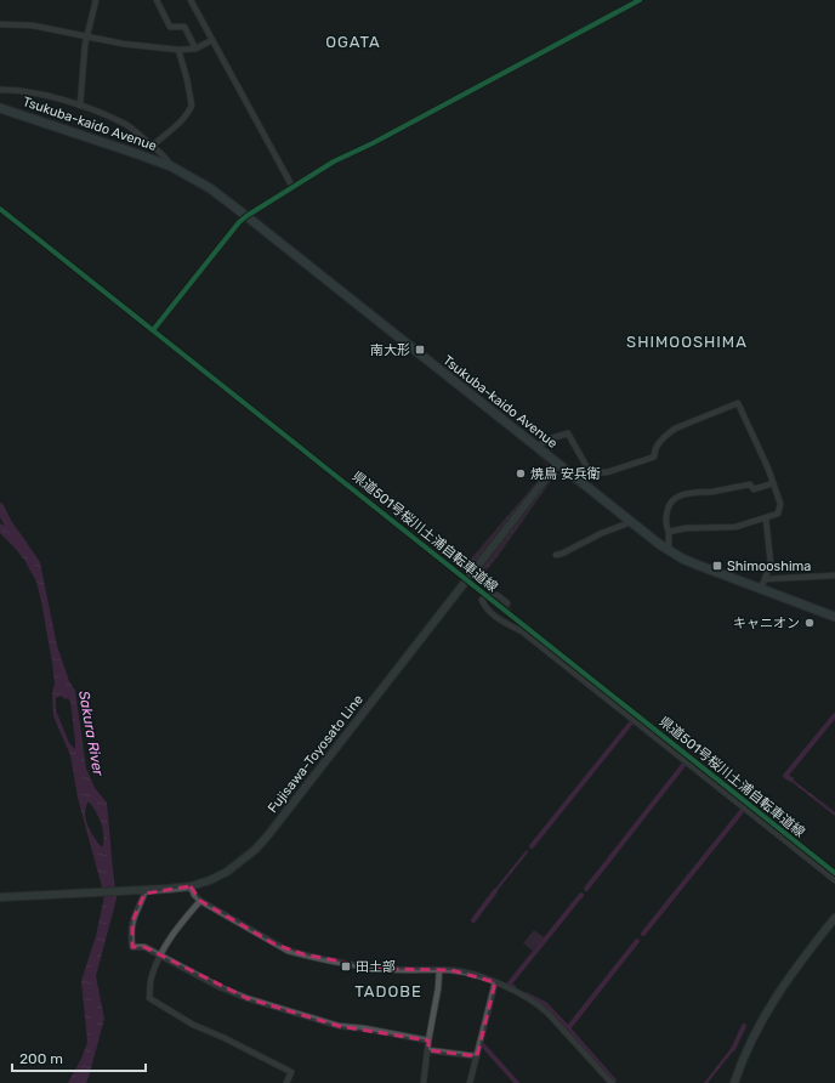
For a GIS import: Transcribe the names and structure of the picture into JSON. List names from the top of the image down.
{
  "streets": {
    "highway": ["Tsukuba-kaido Avenue"],
    "main road": ["Fujisawa-Toyosato Line"],
    "cycle path": ["県道501号桜川土浦自転車道線"]
  },
  "crossings": [
    ["Tsukuba-kaido Avenue", "Fujisawa-Toyosato Line"]
  ],
  "districts": ["OGATA", "SHIMOOSHIMA", "TADOBE"],
  "water": ["Sakura River"],
  "places": {
    "transit": ["南大形", "Shimooshima", "田土部"],
    "other": ["焼鳥 安兵衛", "キャニオン"]
  },
  "scale_bar": "200 m"
}
